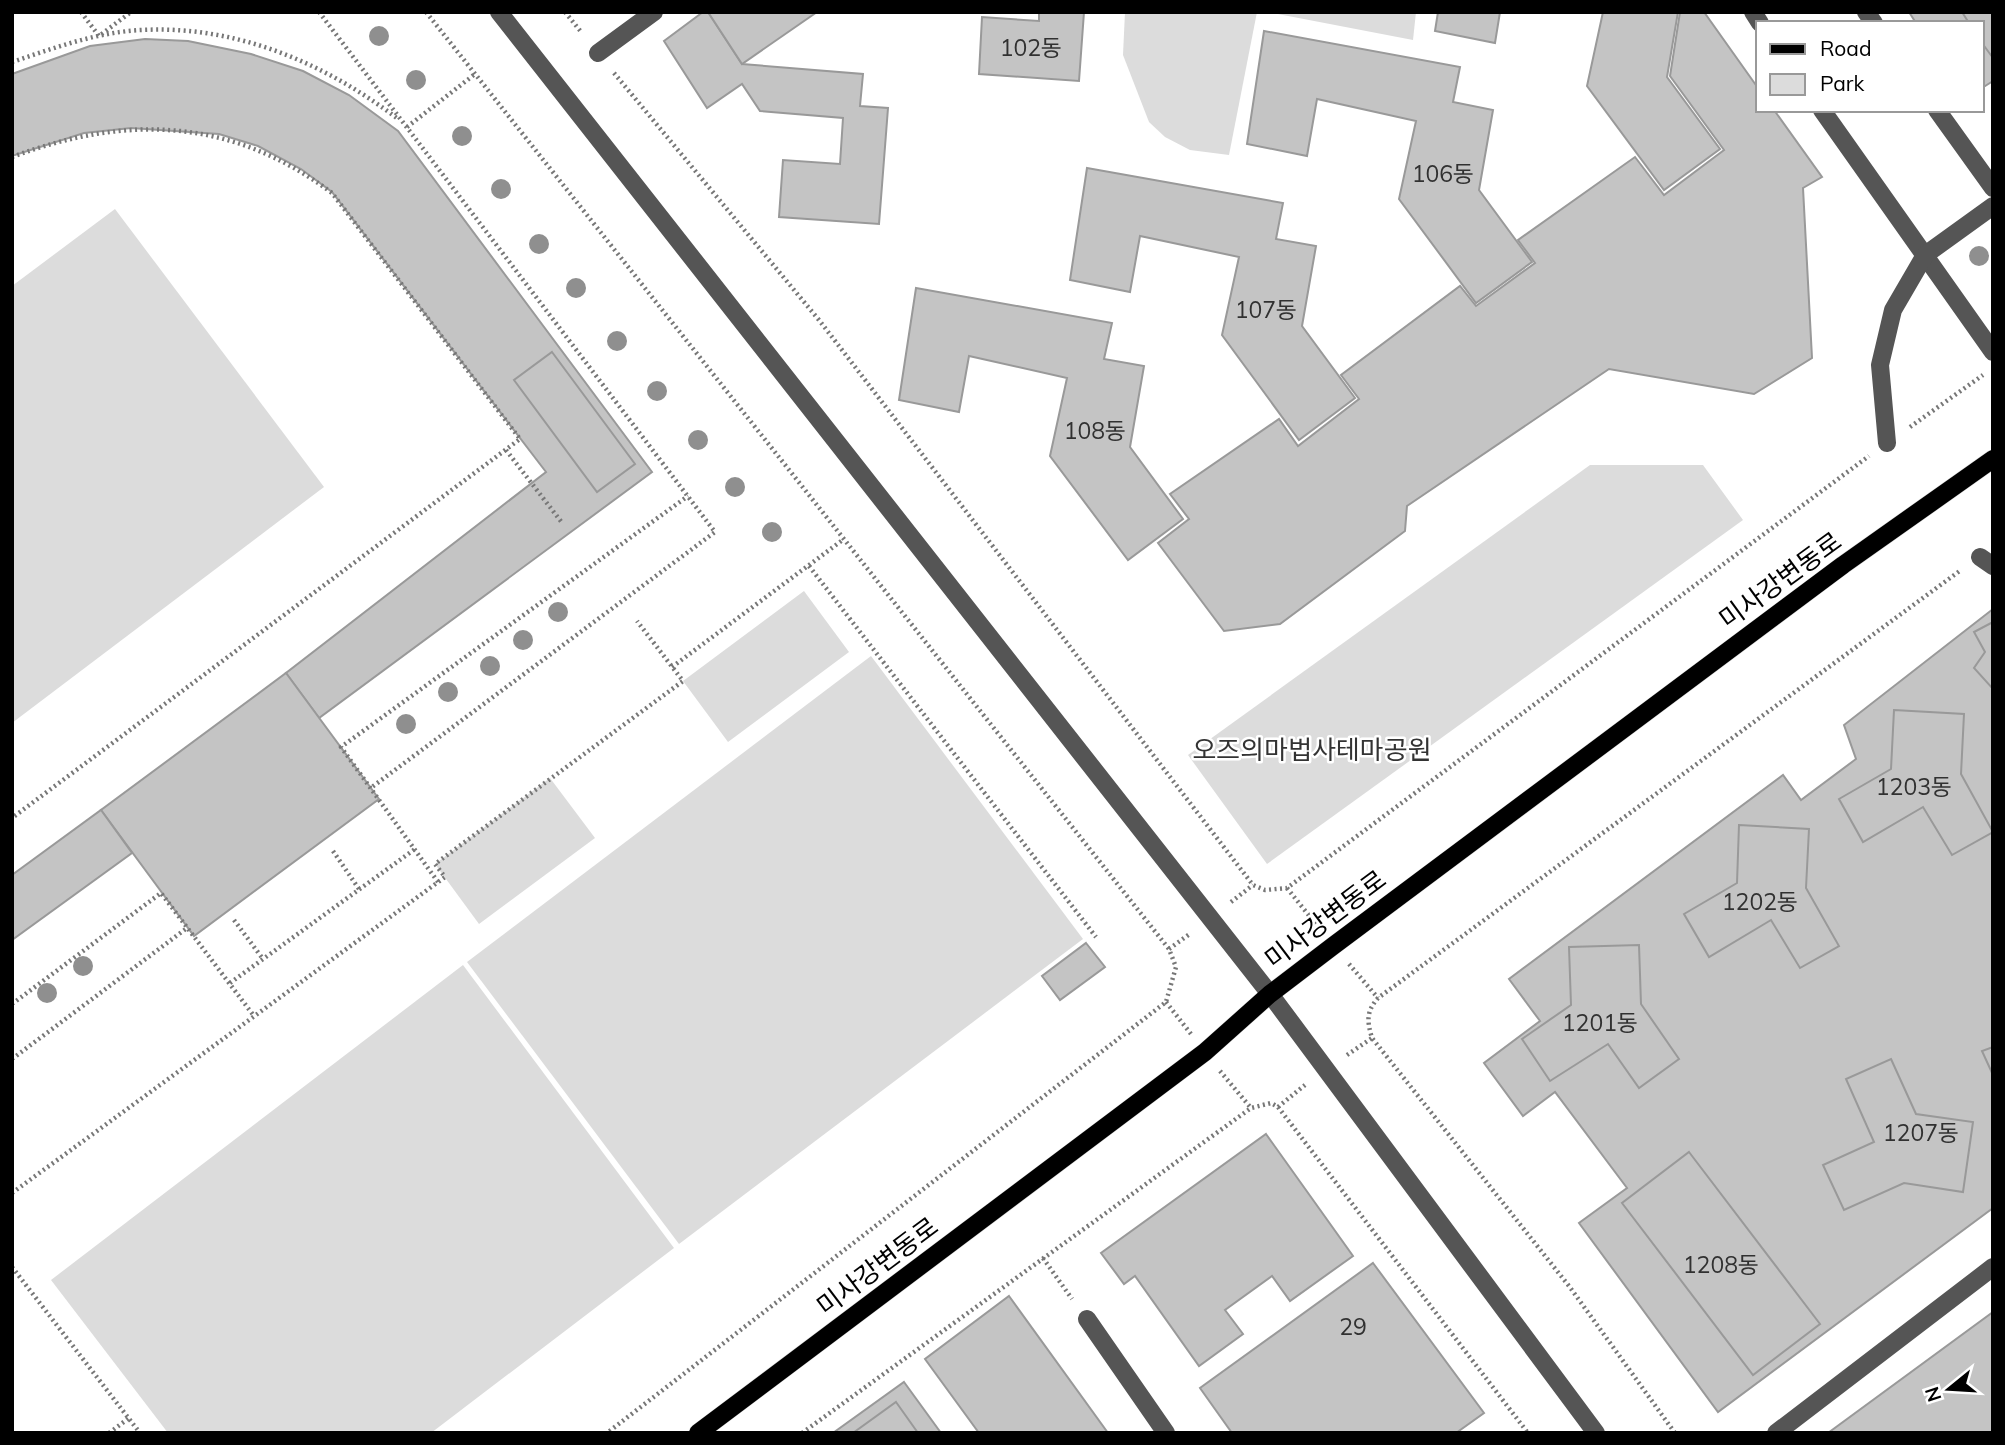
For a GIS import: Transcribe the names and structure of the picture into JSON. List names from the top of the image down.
{
  "streets": {
    "main road": ["미사강변동로"]
  },
  "parks": ["오즈의마법사테마공원"],
  "house_numbers": [
    "102동",
    "106동",
    "107동",
    "108동",
    "1203동",
    "1202동",
    "1201동",
    "1207동",
    "1208동",
    "29"
  ],
  "legend": ["Road", "Park"],
  "north": "left"
}
